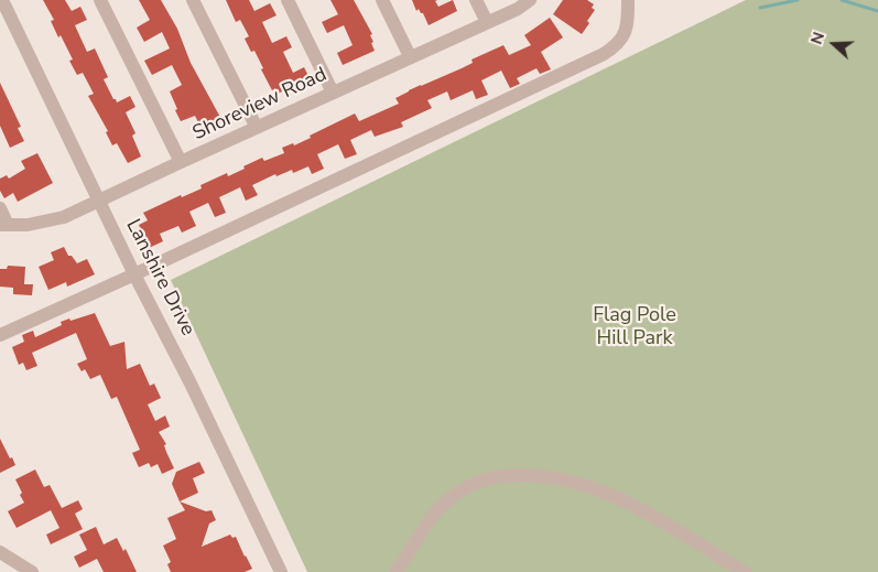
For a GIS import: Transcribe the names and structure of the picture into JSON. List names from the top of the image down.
{
  "streets": {
    "street": ["Shoreview Road", "Lanshire Drive"]
  },
  "crossings": [
    ["Shoreview Road", "Lanshire Drive"]
  ],
  "parks": ["Flag Pole Hill Park"],
  "north": "left"
}
